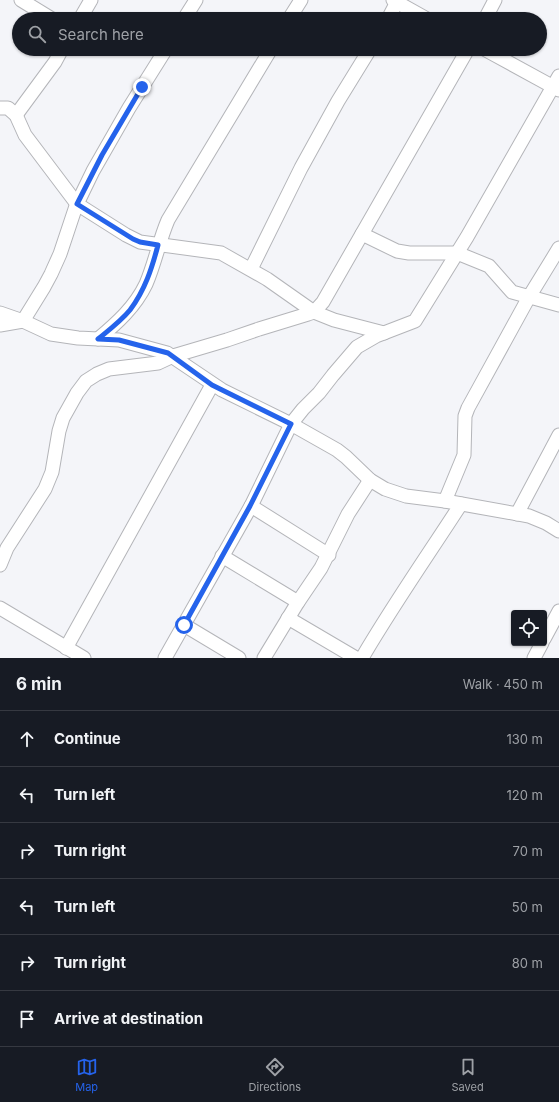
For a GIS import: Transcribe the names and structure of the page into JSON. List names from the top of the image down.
{
  "page": {
    "search": "Search here",
    "heading": ["6 min", "Walk · 450 m"],
    "list": [
      ["Continue", "130 m"],
      ["Turn left", "120 m"],
      ["Turn right", "70 m"],
      ["Turn left", "50 m"],
      ["Turn right", "80 m"],
      "Arrive at destination"
    ],
    "nav": ["Map", "Directions", "Saved"]
  }
}
